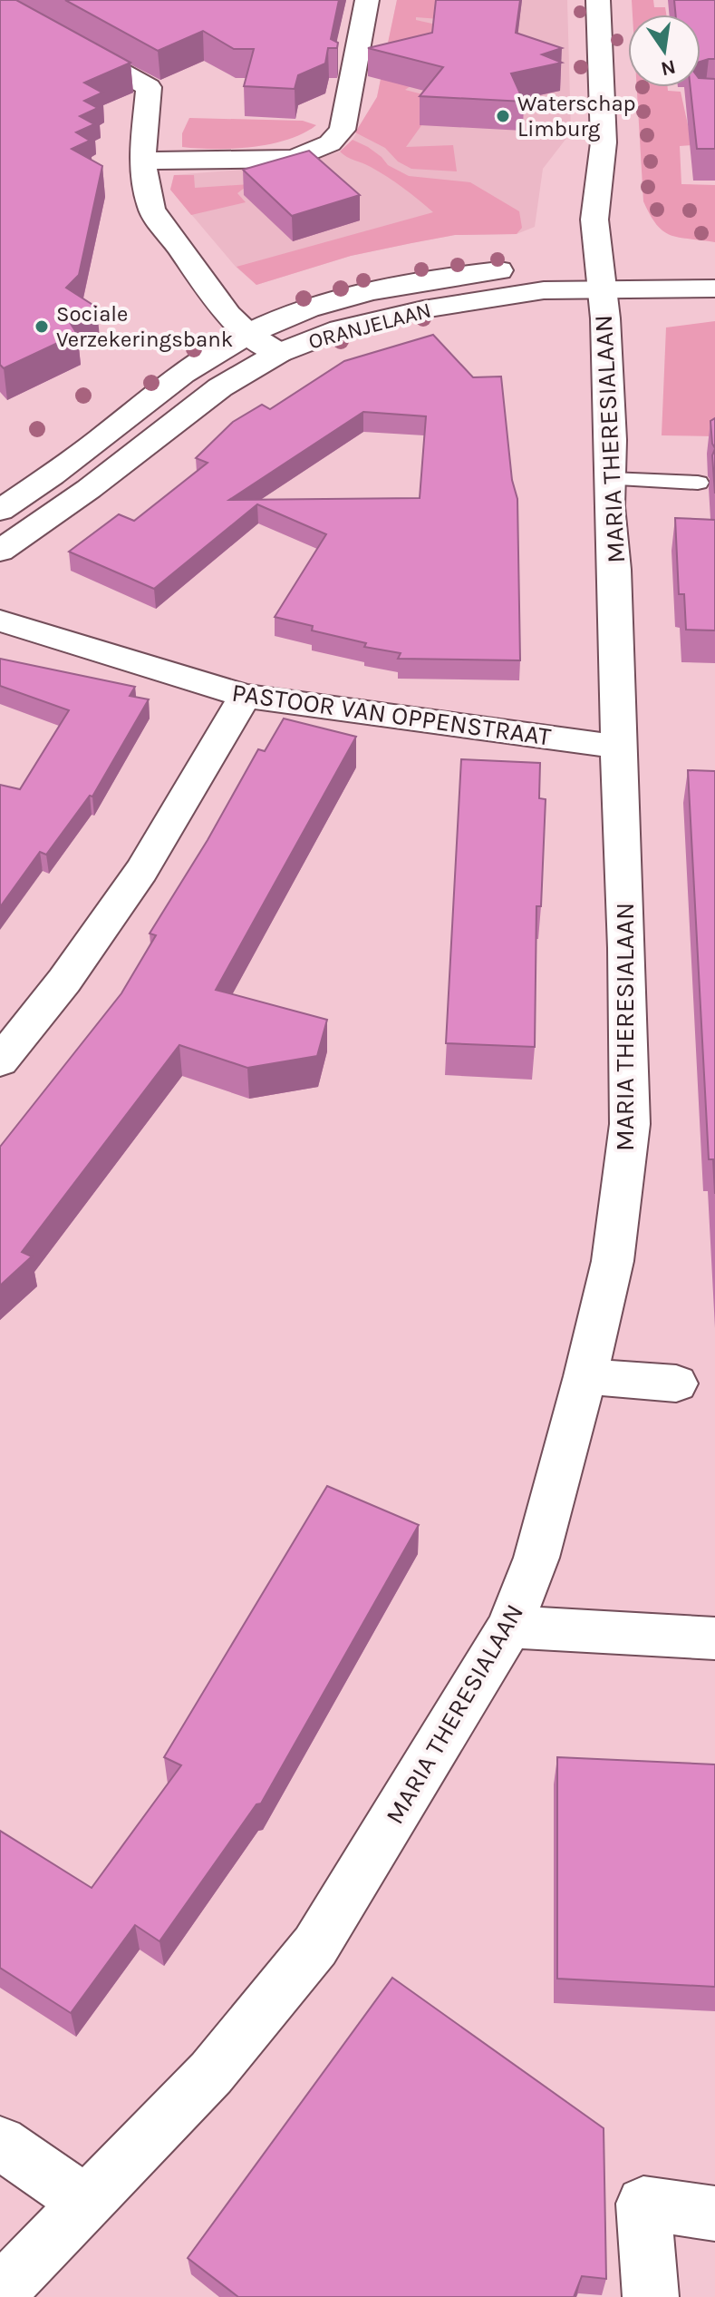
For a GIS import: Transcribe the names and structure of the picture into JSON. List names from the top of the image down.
{
  "streets": {
    "street": ["ORANJELAAN", "MARIA THERESIALAAN", "PASTOOR VAN OPPENSTRAAT"]
  },
  "crossings": [
    ["ORANJELAAN", "MARIA THERESIALAAN"],
    ["MARIA THERESIALAAN", "PASTOOR VAN OPPENSTRAAT"]
  ],
  "places": ["Waterschap Limburg", "Sociale Verzekeringsbank"],
  "north": "bottom"
}
